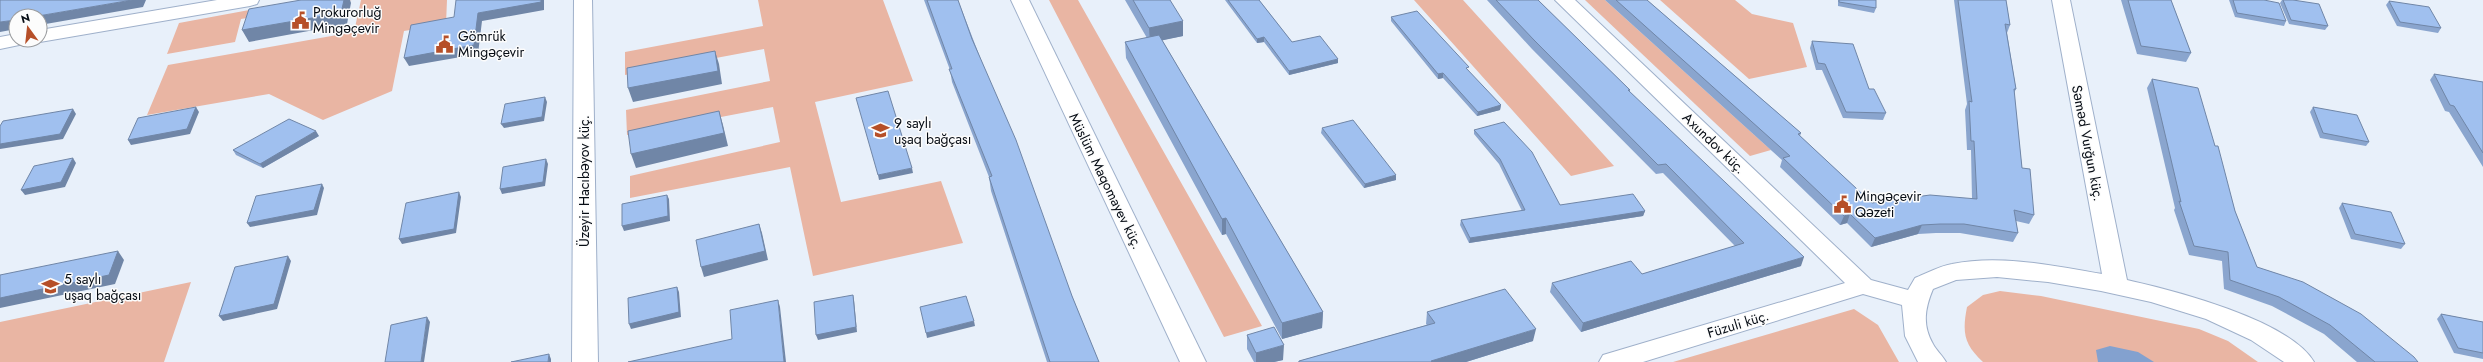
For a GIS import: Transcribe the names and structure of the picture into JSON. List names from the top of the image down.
{
  "streets": {
    "street": [
      "Axundov küç.",
      "Səməd Vurğun küç.",
      "Üzeyir Hacıbəyov küç.",
      "Müslüm Maqomayev küç.",
      "Füzuli küç."
    ]
  },
  "crossings": [
    ["Axundov küç.", "Füzuli küç."]
  ],
  "places": {
    "public building": ["Prokurorluğ Mingəçevir", "Gömrük Mingəçevir", "Mingəçevir Qəzeti"],
    "school or university": ["9 saylı uşaq bağçası", "5 saylı uşaq bağçası"]
  },
  "north": "top"
}
